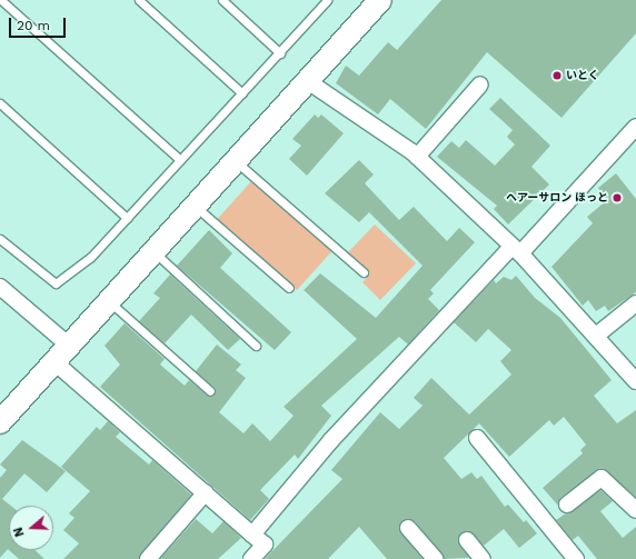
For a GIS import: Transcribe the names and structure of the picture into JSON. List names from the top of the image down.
{
  "places": ["いとく", "ヘアーサロン ほっと"],
  "scale_bar": "20 m",
  "north": "left"
}
